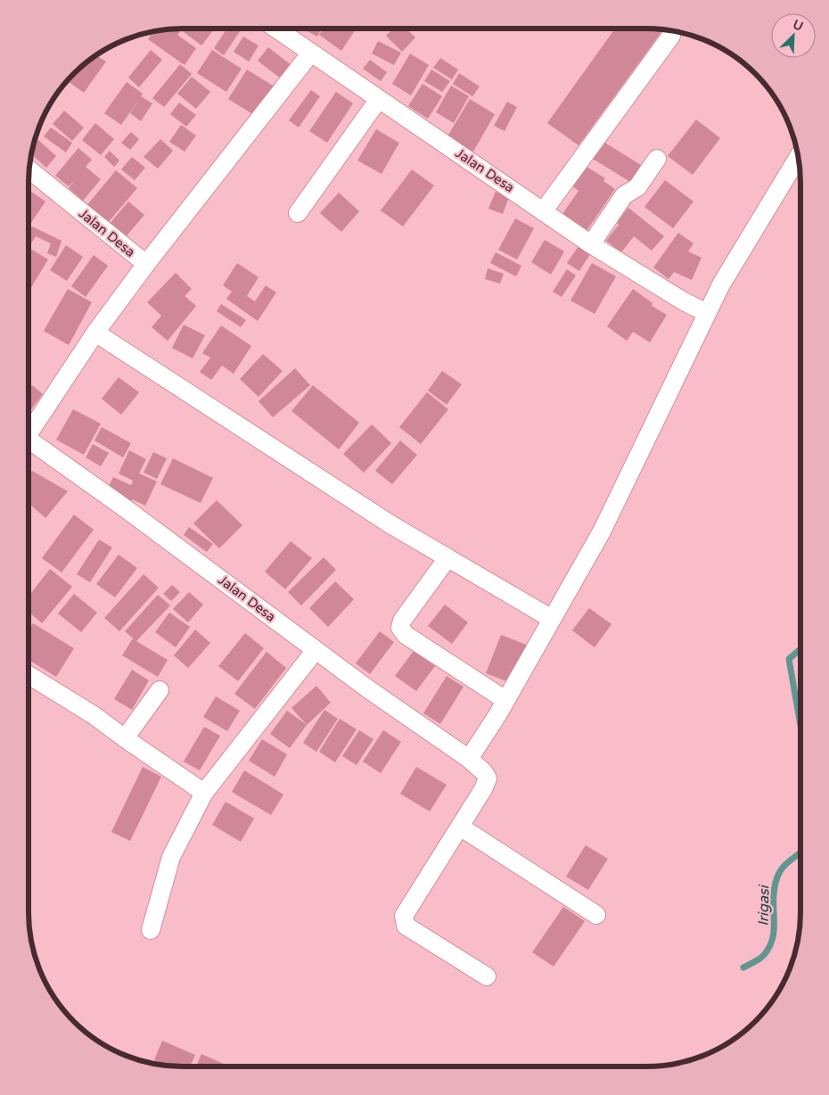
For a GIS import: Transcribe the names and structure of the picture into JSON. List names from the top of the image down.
{
  "streets": {
    "street": ["Jalan Desa"]
  },
  "water": ["Irigasi"],
  "north": "top right"
}
